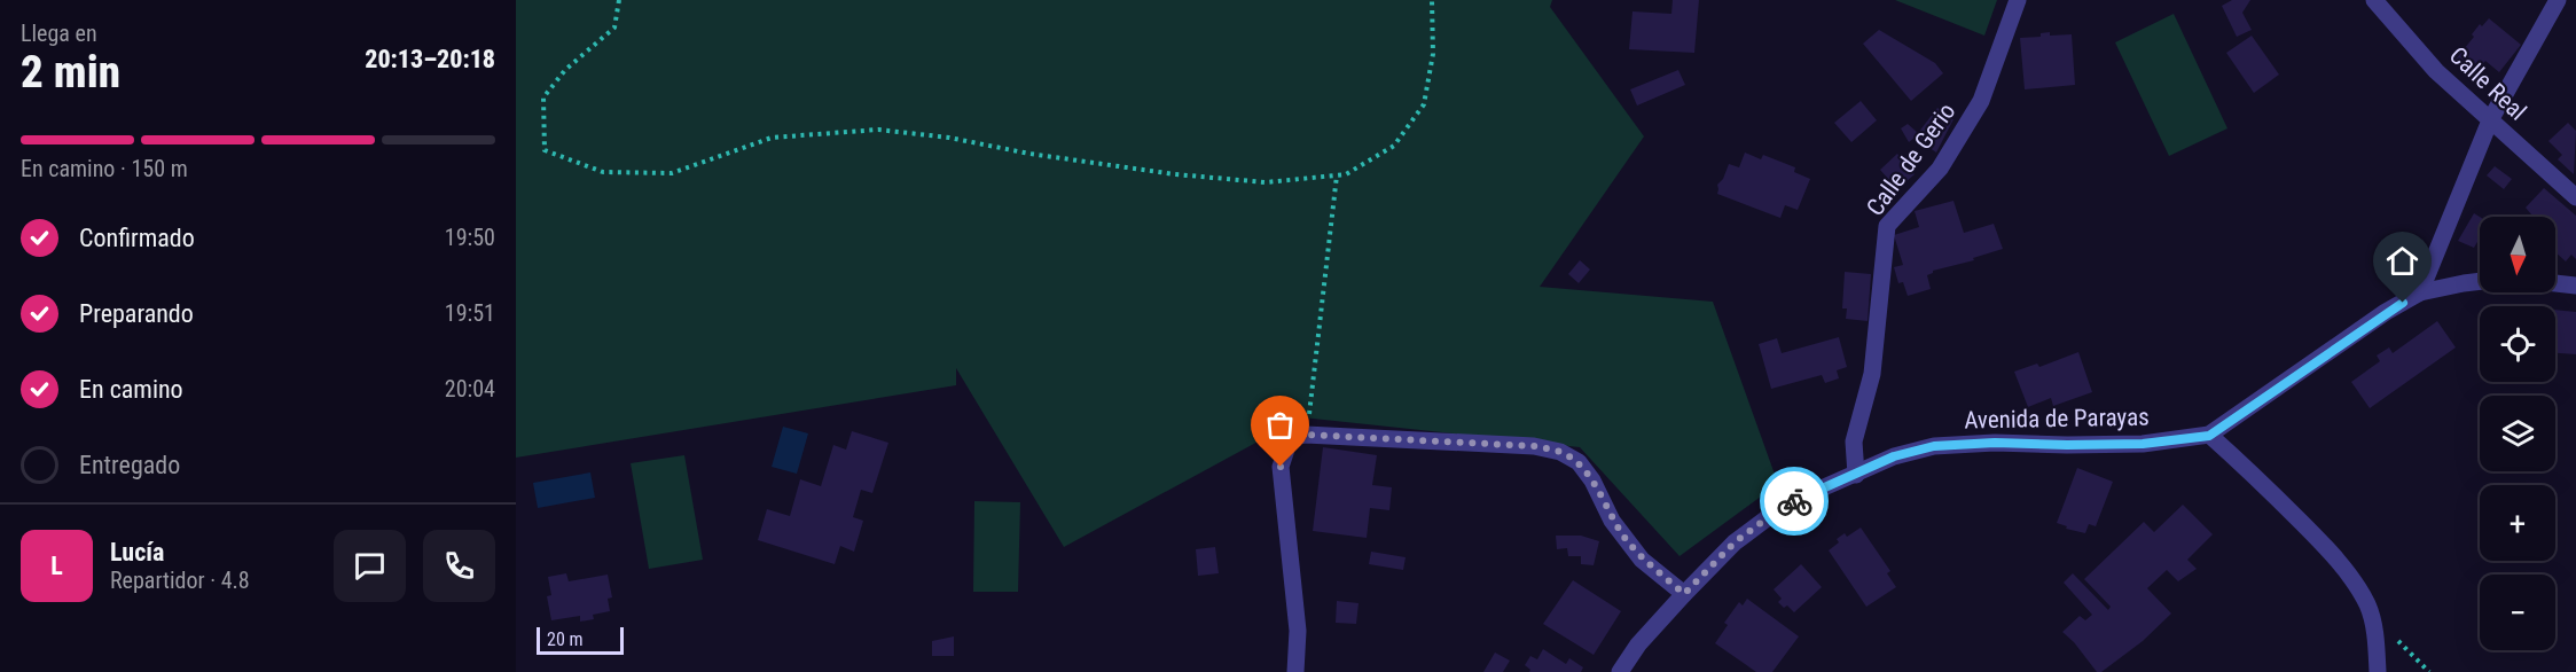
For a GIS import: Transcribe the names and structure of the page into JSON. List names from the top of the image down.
{
  "streets": {
    "street": ["Calle Real", "Calle de Gerio", "Avenida de Parayas"]
  },
  "crossings": [
    ["Calle de Gerio", "Avenida de Parayas"]
  ],
  "scale_bar": "20 m",
  "north": "bottom",
  "page": {
    "heading": ["2 min", "Llega en", "20:13–20:18"],
    "panel": ["Lucía", "Repartidor · 4.8"],
    "bar": "En camino · 150 m",
    "list": [
      ["Confirmado", "19:50"],
      ["Preparando", "19:51"],
      ["En camino", "20:04"],
      "Entregado"
    ],
    "map_buttons": ["+", "−"],
    "round": "L",
    "scale": "20 m"
  }
}
